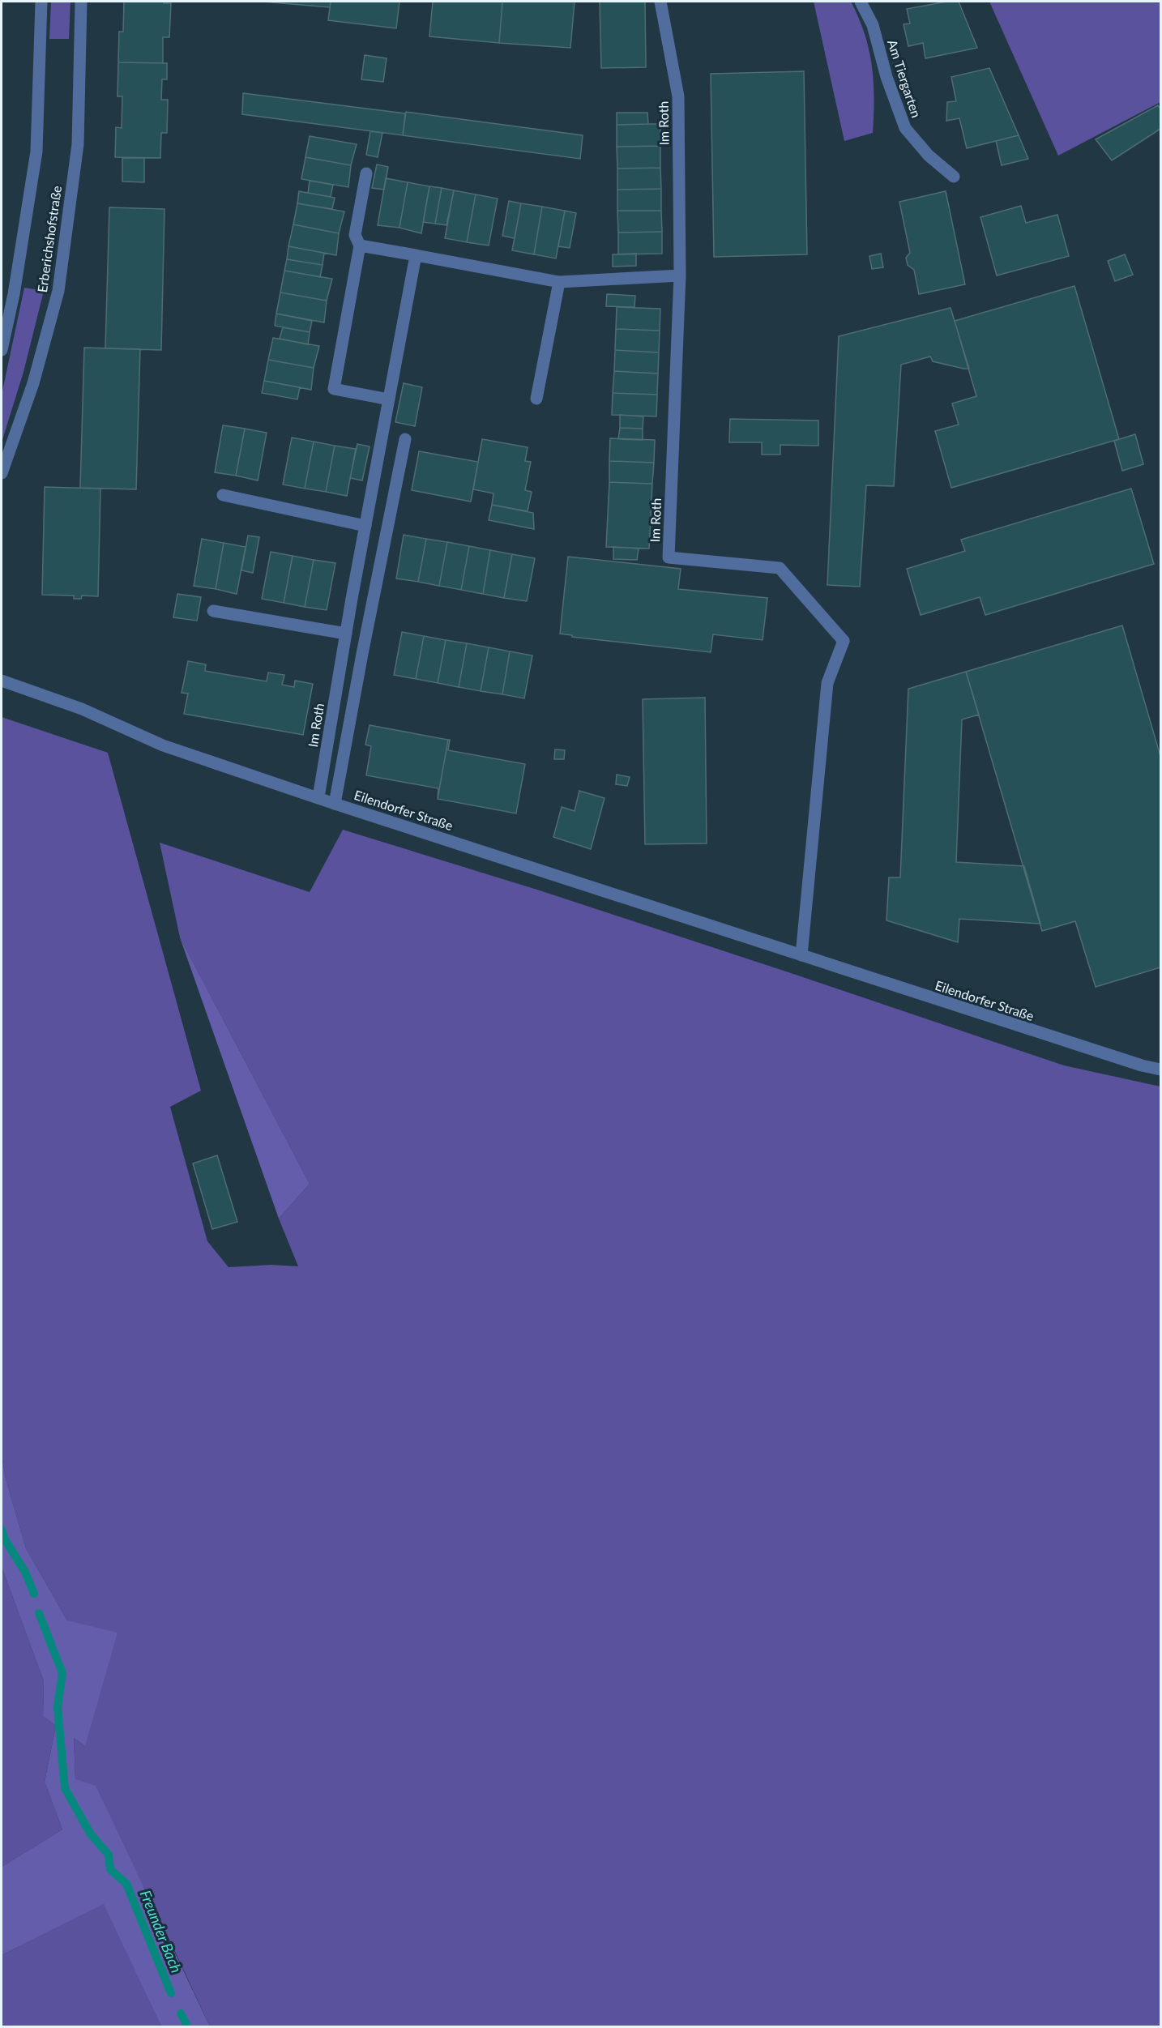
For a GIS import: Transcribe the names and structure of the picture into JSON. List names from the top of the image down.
{
  "streets": {
    "street": [
      "Am Tiergarten",
      "Im Roth",
      "Erberichshofstraße",
      "Eilendorfer Straße"
    ]
  },
  "crossings": [
    ["Im Roth", "Eilendorfer Straße"]
  ],
  "water": ["Freunder Bach"]
}
